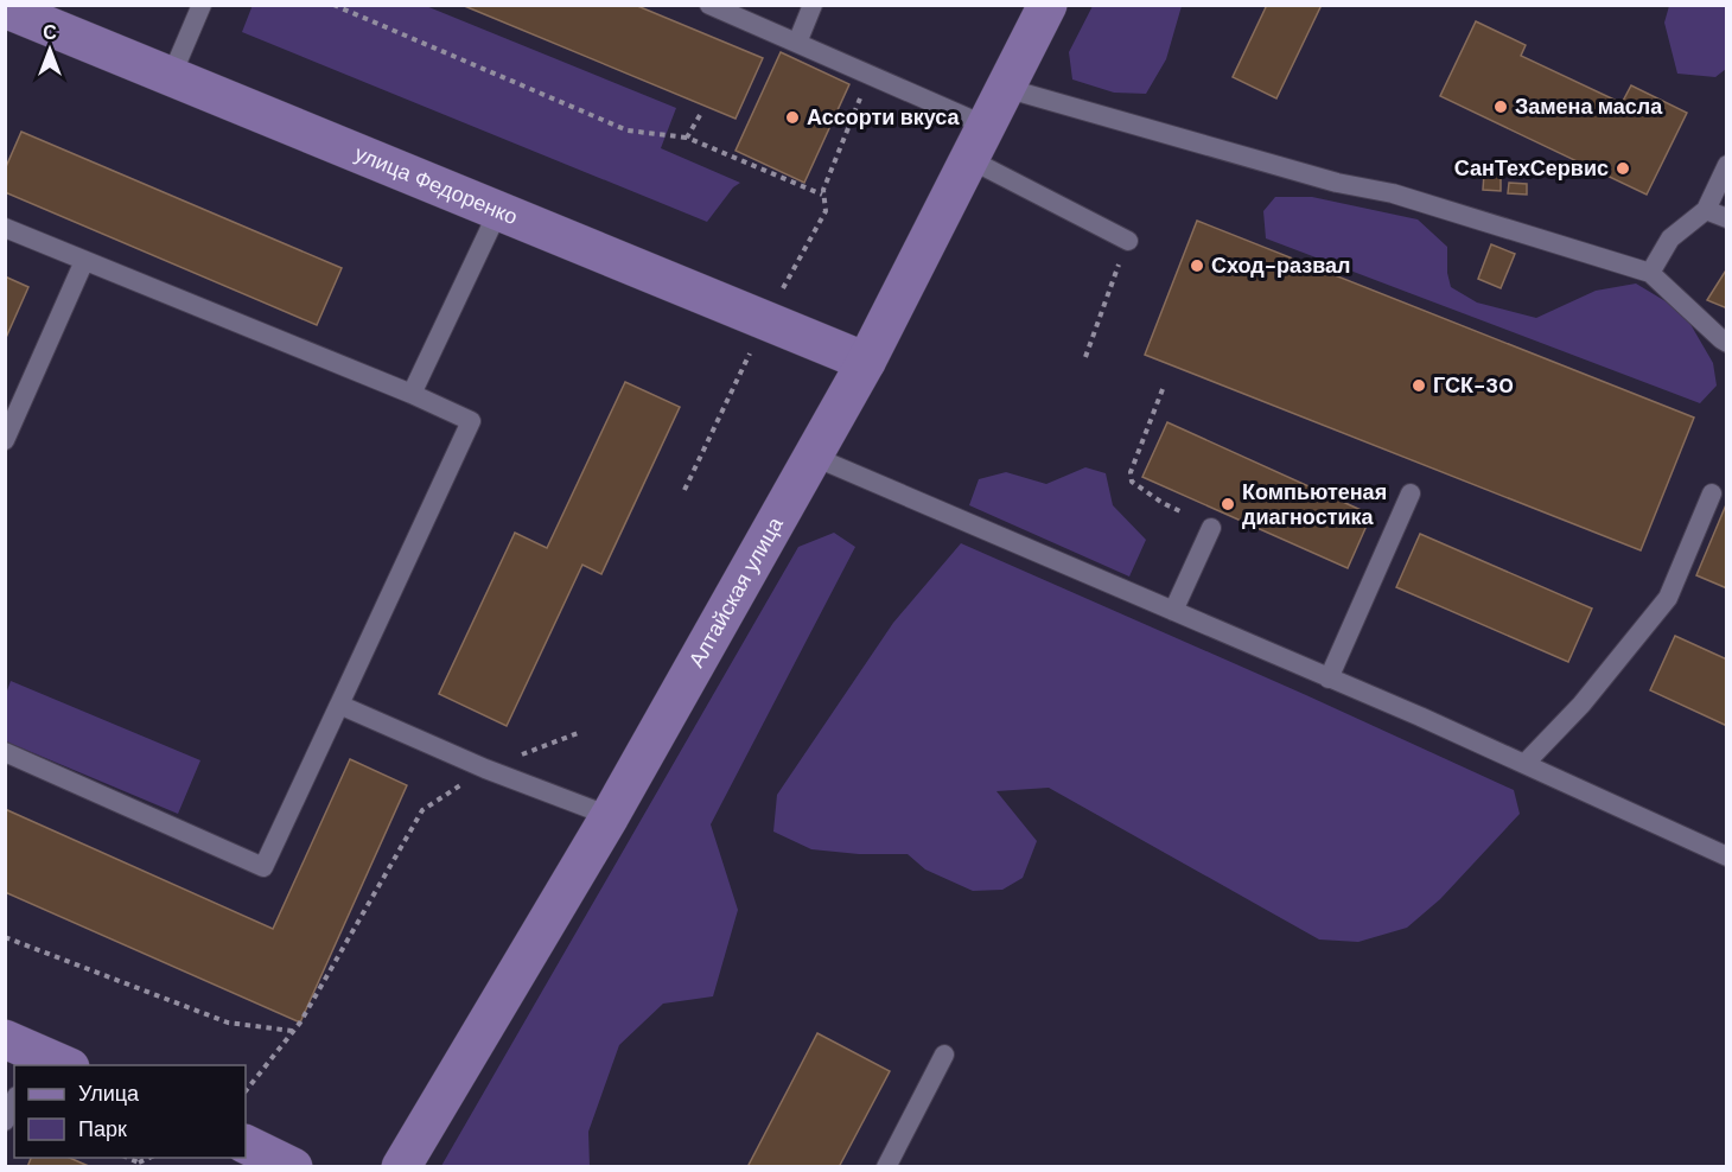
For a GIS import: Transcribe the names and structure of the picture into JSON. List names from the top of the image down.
{
  "streets": {
    "main road": ["улица Федоренко", "Алтайская улица"]
  },
  "crossings": [
    ["улица Федоренко", "Алтайская улица"]
  ],
  "places": [
    "Замена масла",
    "Ассорти вкуса",
    "СанТехСервис",
    "Сход-развал",
    "ГСК-30",
    "Компьютеная диагностика"
  ],
  "legend": ["Улица", "Парк"],
  "north": "top"
}
